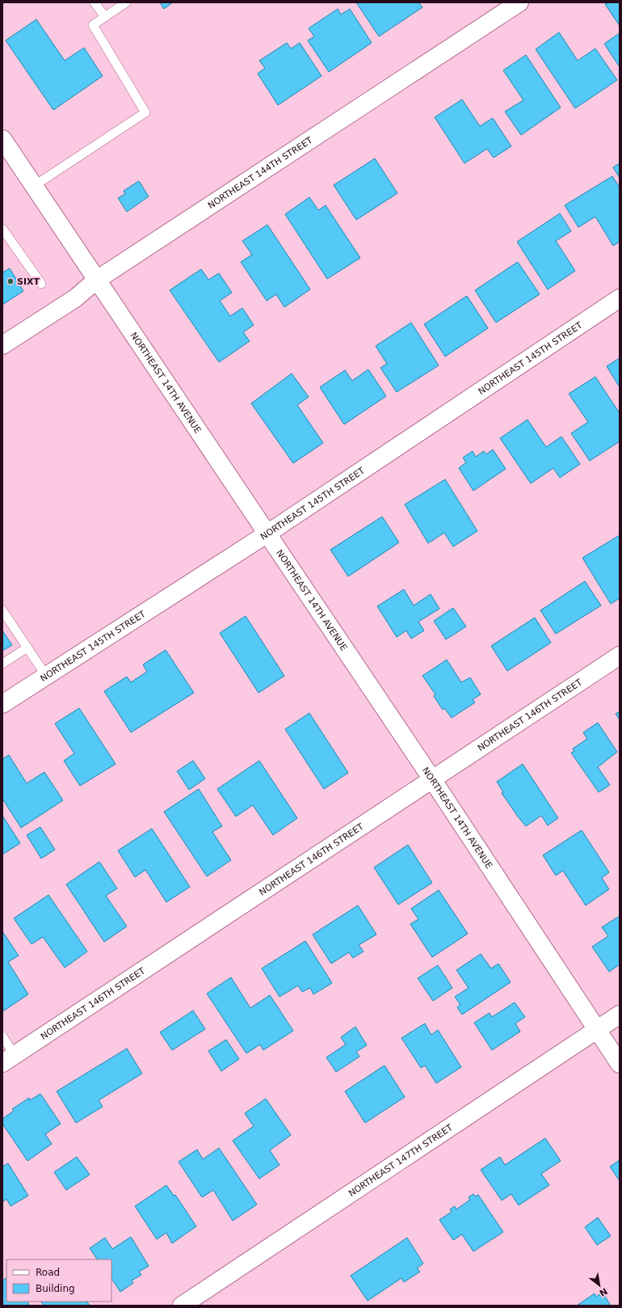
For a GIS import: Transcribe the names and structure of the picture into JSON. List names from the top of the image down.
{
  "streets": {
    "street": [
      "NORTHEAST 144TH STREET",
      "NORTHEAST 145TH STREET",
      "NORTHEAST 14TH AVENUE",
      "NORTHEAST 146TH STREET",
      "NORTHEAST 147TH STREET"
    ]
  },
  "crossings": [
    ["NORTHEAST 144TH STREET", "NORTHEAST 14TH AVENUE"],
    ["NORTHEAST 145TH STREET", "NORTHEAST 14TH AVENUE"],
    ["NORTHEAST 14TH AVENUE", "NORTHEAST 146TH STREET"],
    ["NORTHEAST 14TH AVENUE", "NORTHEAST 147TH STREET"]
  ],
  "places": ["SIXT"],
  "legend": ["Road", "Building"],
  "north": "bottom right"
}
